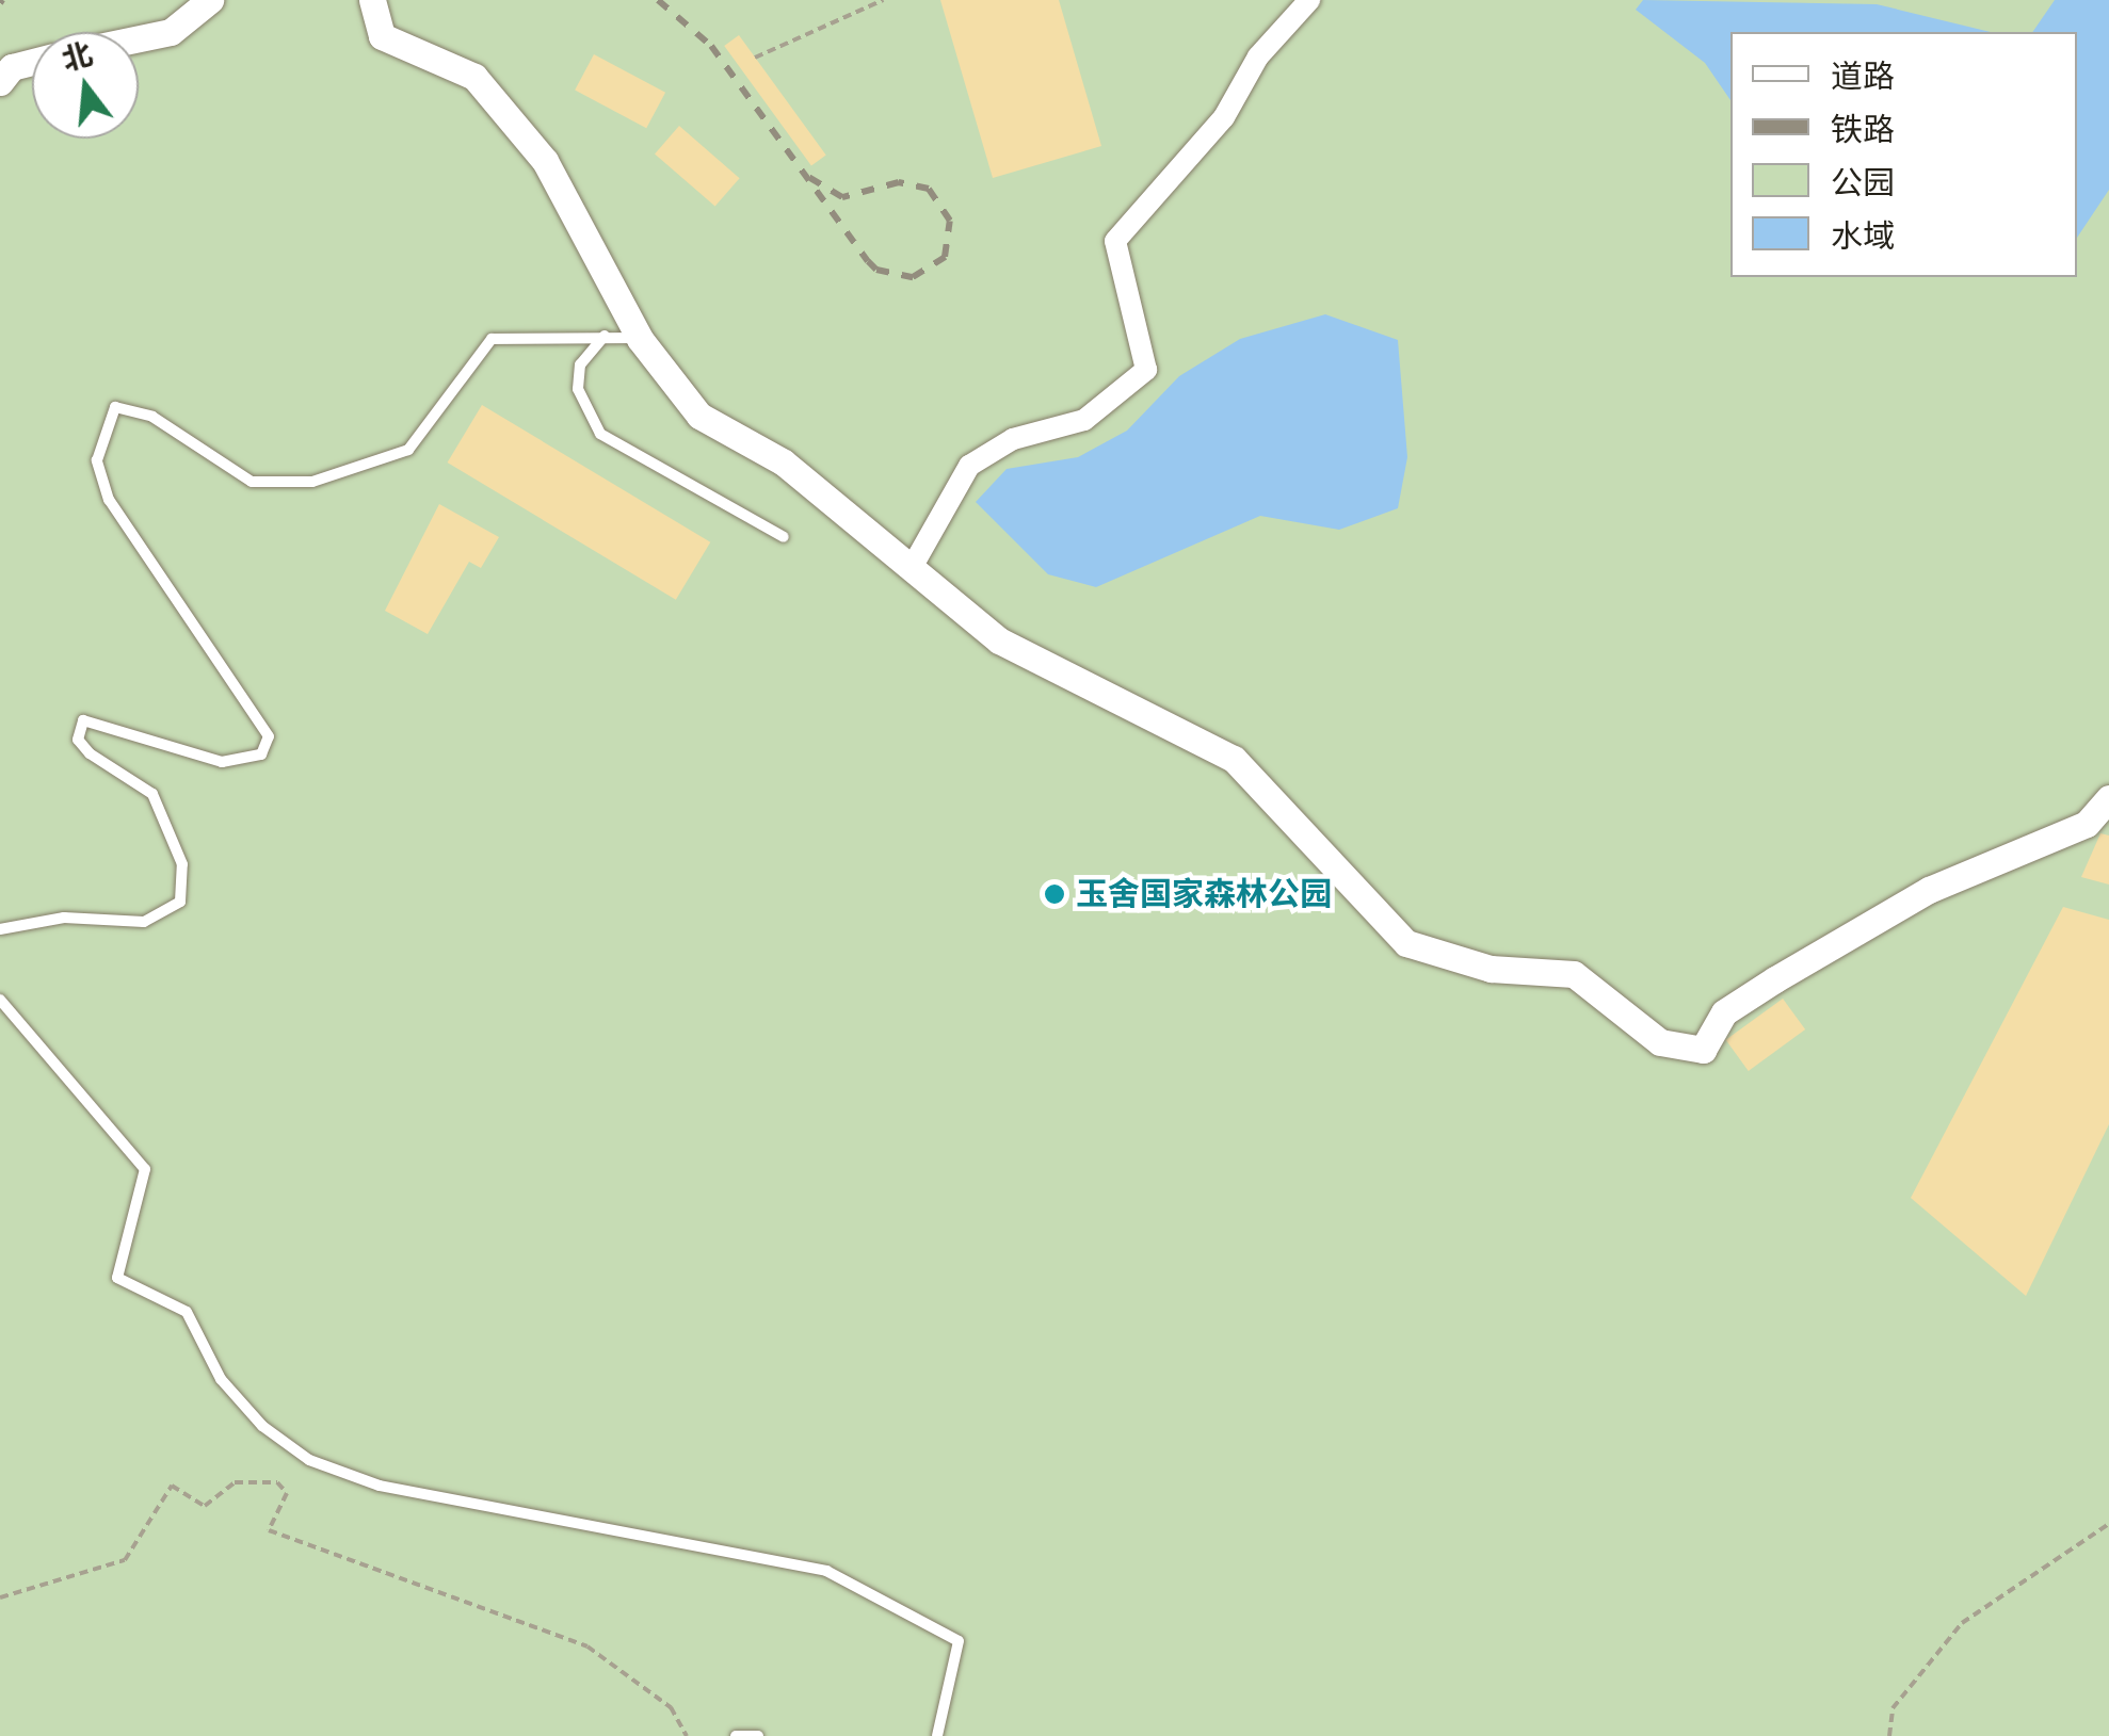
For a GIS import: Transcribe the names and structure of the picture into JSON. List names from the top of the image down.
{
  "places": ["玉舍国家森林公园"],
  "legend": [
    "道路",
    "铁路",
    "公园",
    "水域"
  ],
  "north": "top"
}
